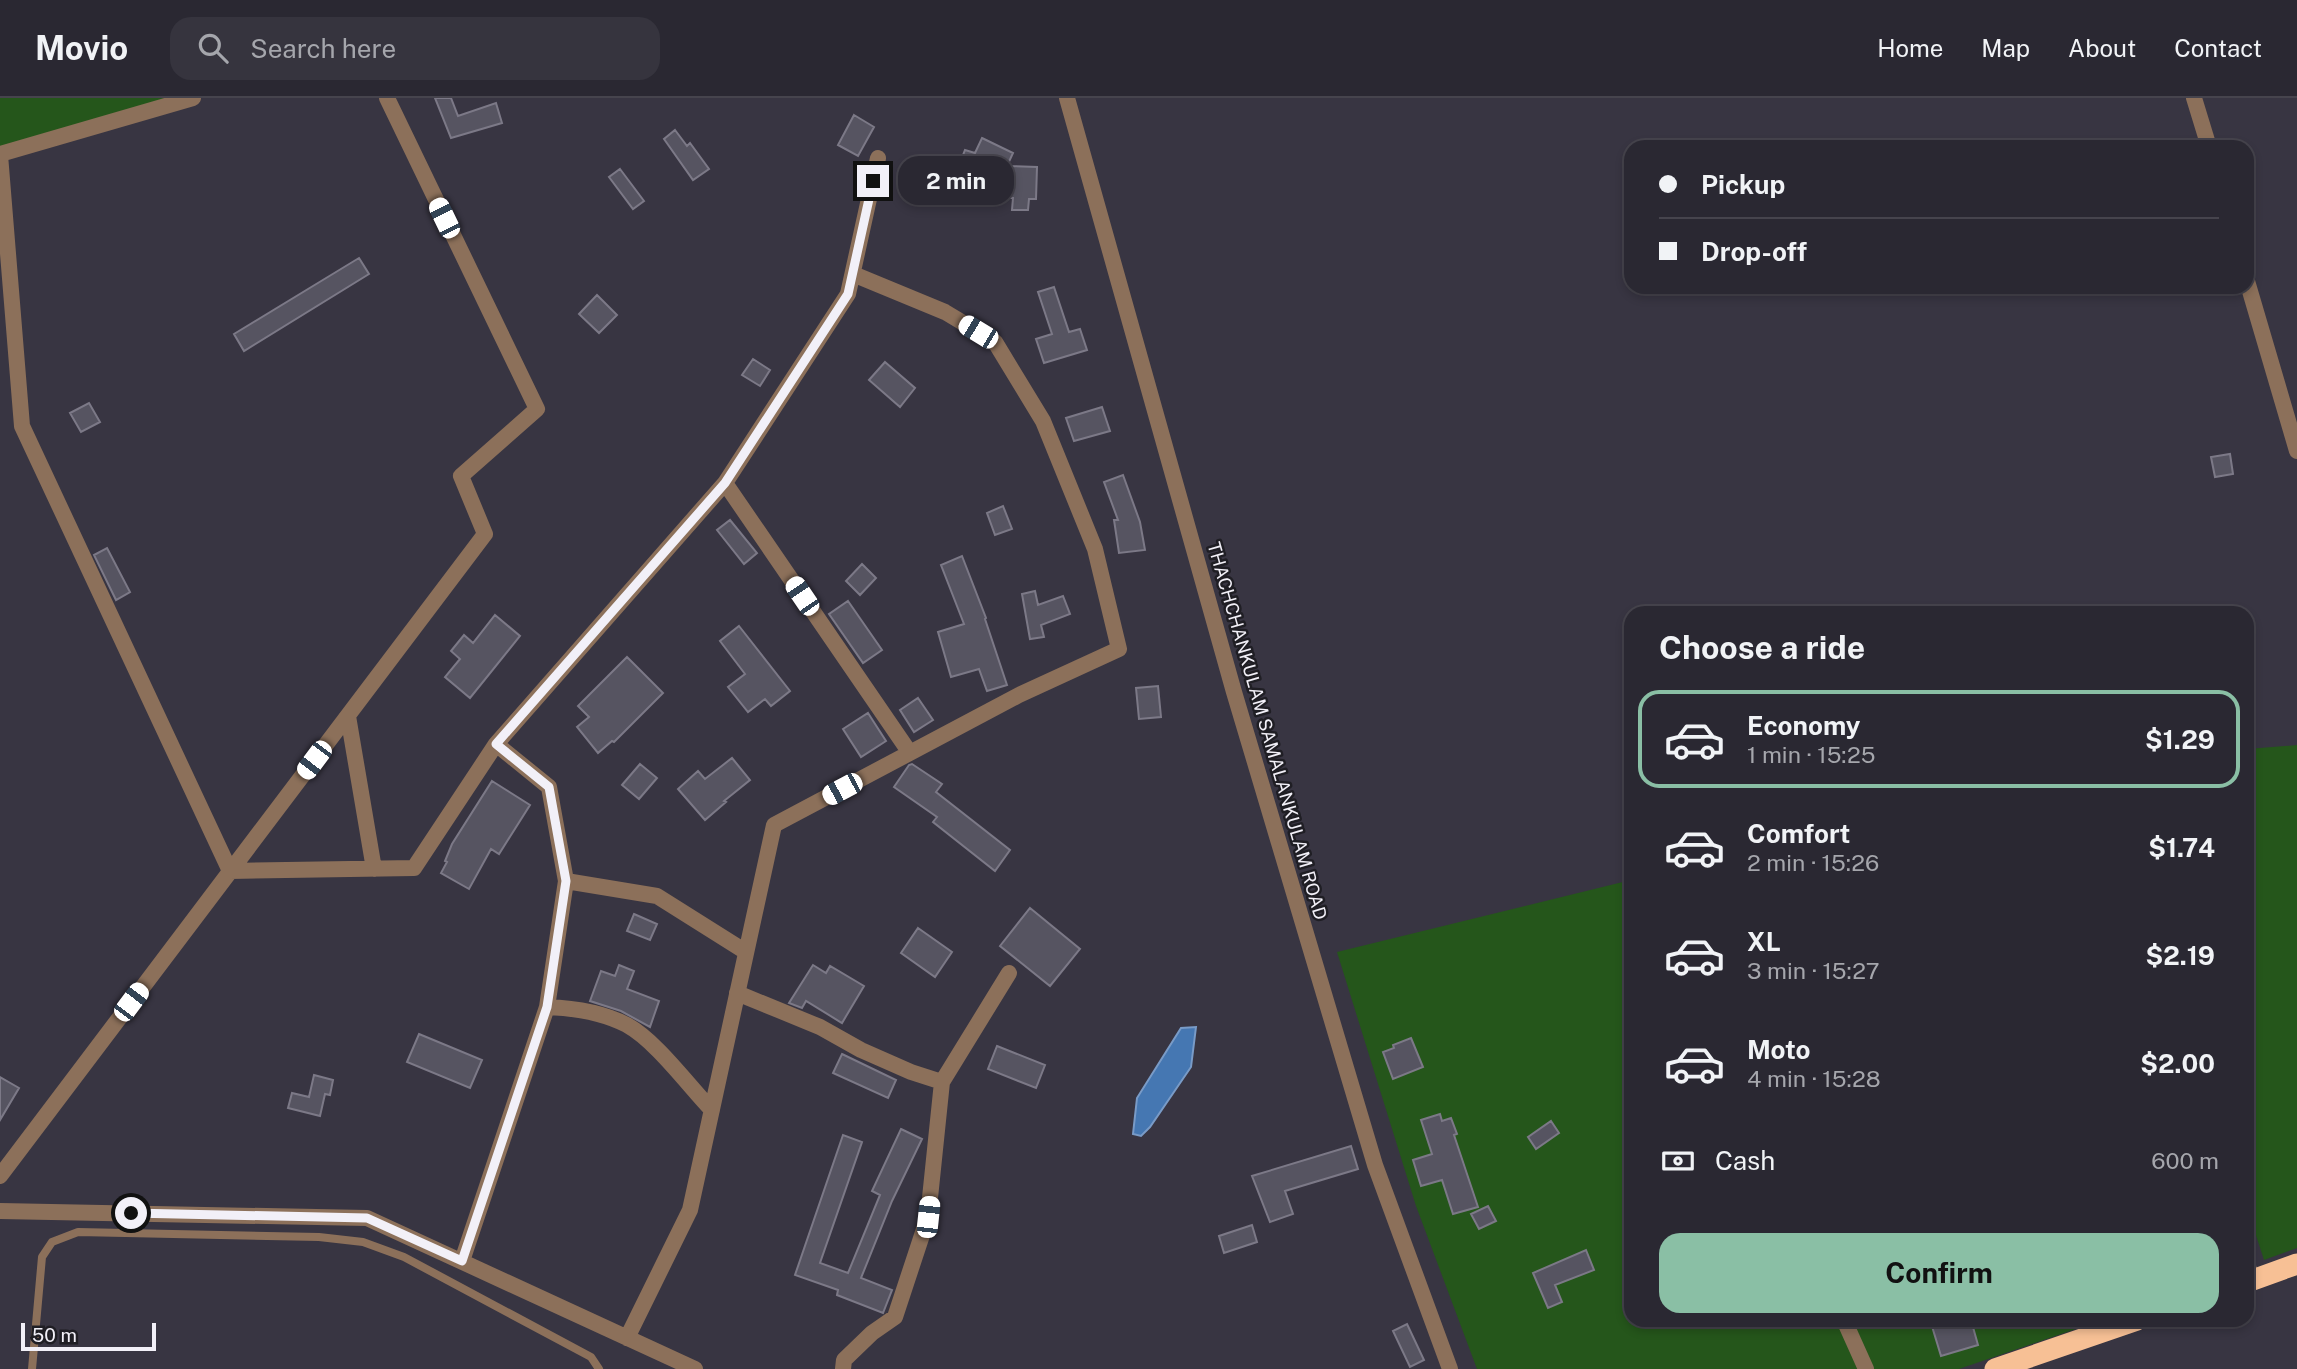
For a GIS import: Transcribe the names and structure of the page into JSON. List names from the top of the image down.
{
  "streets": {
    "street": ["THACHCHANKULAM SAMALANKULAM ROAD"]
  },
  "scale_bar": "50 m",
  "page": {
    "header": "Movio",
    "search": "Search here",
    "nav": [
      "Home",
      "Map",
      "About",
      "Contact"
    ],
    "banner": ["Pickup", "Drop-off"],
    "bubble": "2 min",
    "heading": "Choose a ride",
    "list": [
      {
        "name": "Economy",
        "note": "1 min · 15:25",
        "value": "$1.29"
      },
      {
        "name": "Comfort",
        "note": "2 min · 15:26",
        "value": "$1.74"
      },
      {
        "name": "XL",
        "note": "3 min · 15:27",
        "value": "$2.19"
      },
      {
        "name": "Moto",
        "note": "4 min · 15:28",
        "value": "$2.00"
      }
    ],
    "pay": ["Cash", "600 m"],
    "buttons": "Confirm",
    "scale": "50 m"
  }
}
